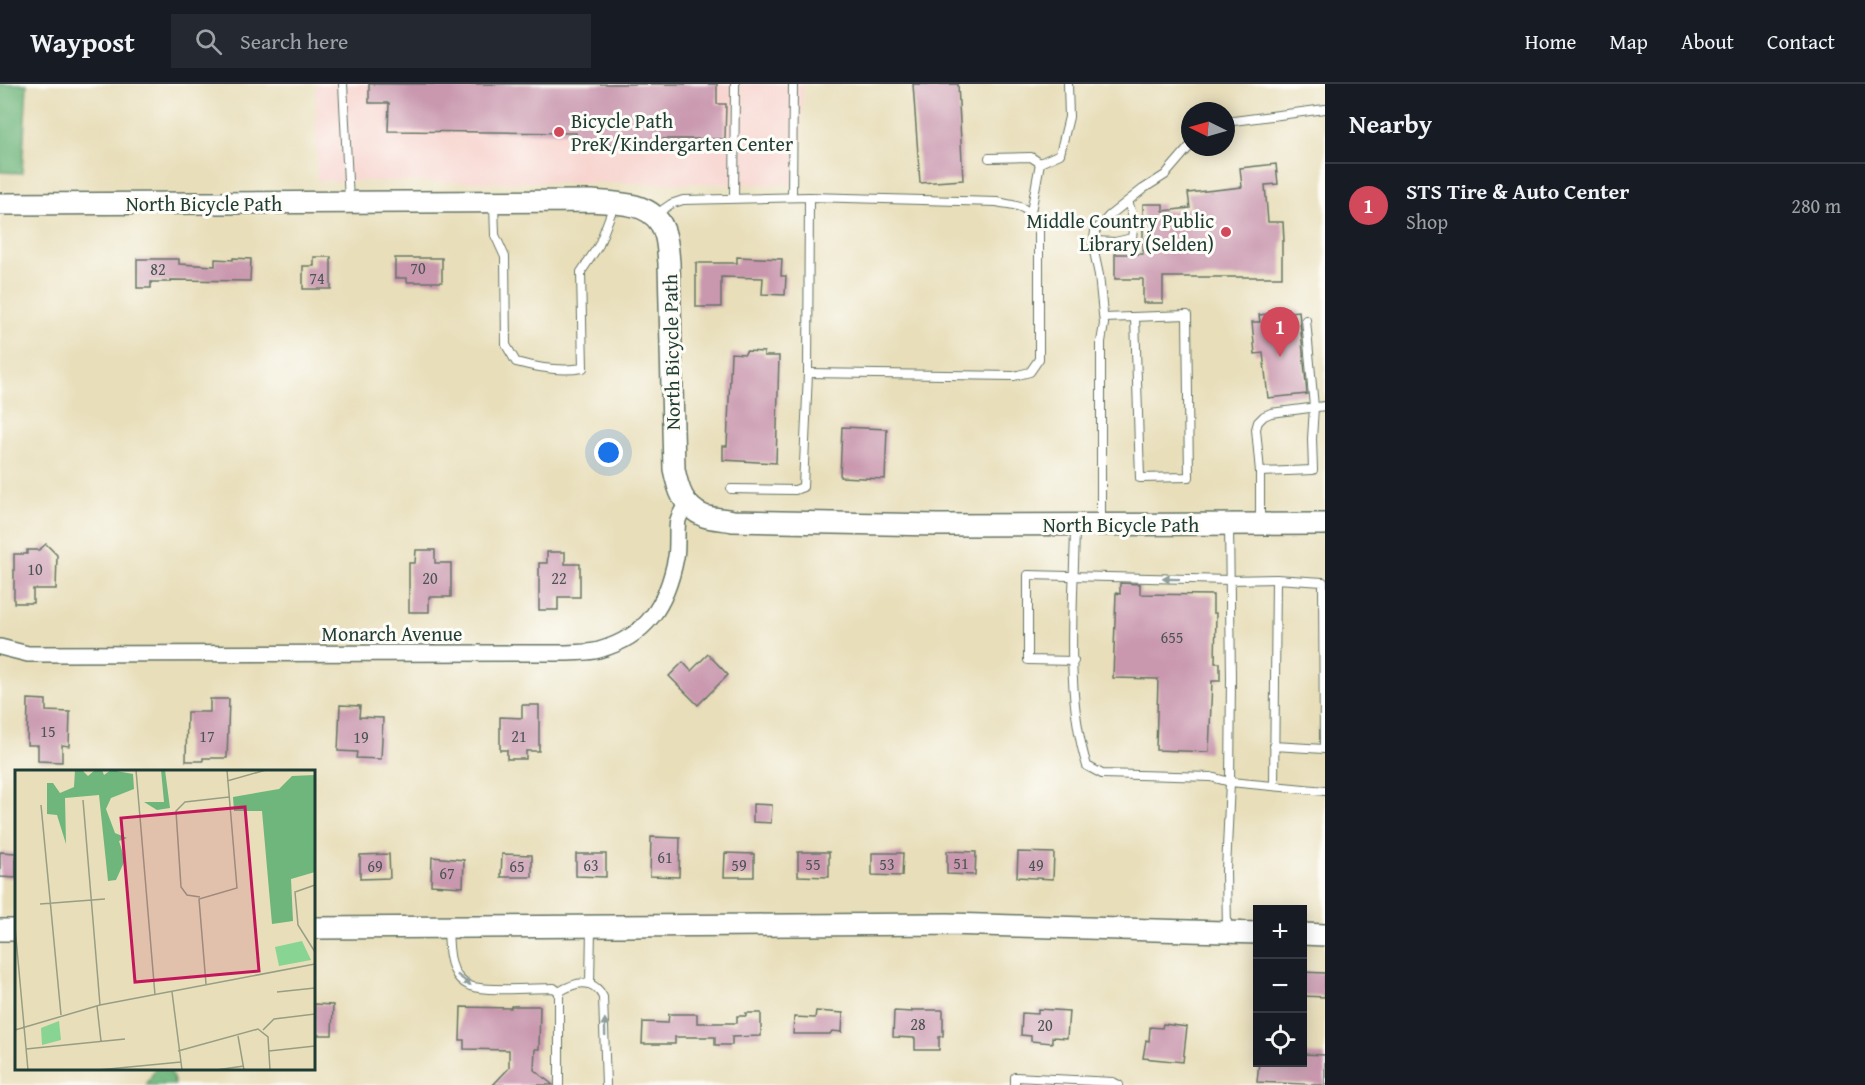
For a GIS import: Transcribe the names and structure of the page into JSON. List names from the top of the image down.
{
  "streets": {
    "street": ["North Bicycle Path", "Monarch Avenue"]
  },
  "crossings": [
    ["North Bicycle Path", "Monarch Avenue"]
  ],
  "places": ["Bicycle Path PreK/Kindergarten Center", "Middle Country Public Library (Selden)"],
  "house_numbers": [
    "70",
    "82",
    "74",
    "10",
    "20",
    "22",
    "655",
    "15",
    "17",
    "21",
    "19",
    "61",
    "51",
    "55",
    "53",
    "63",
    "59",
    "49",
    "69",
    "65",
    "67",
    "28",
    "20"
  ],
  "north": "left",
  "page": {
    "header": "Waypost",
    "search": "Search here",
    "nav": [
      "Home",
      "Map",
      "About",
      "Contact"
    ],
    "heading": "Nearby",
    "list": [
      {
        "mark": "1",
        "name": "STS Tire & Auto Center",
        "note": "Shop",
        "value": "280 m"
      }
    ],
    "pins": "1",
    "map_buttons": ["+", "−"]
  }
}
